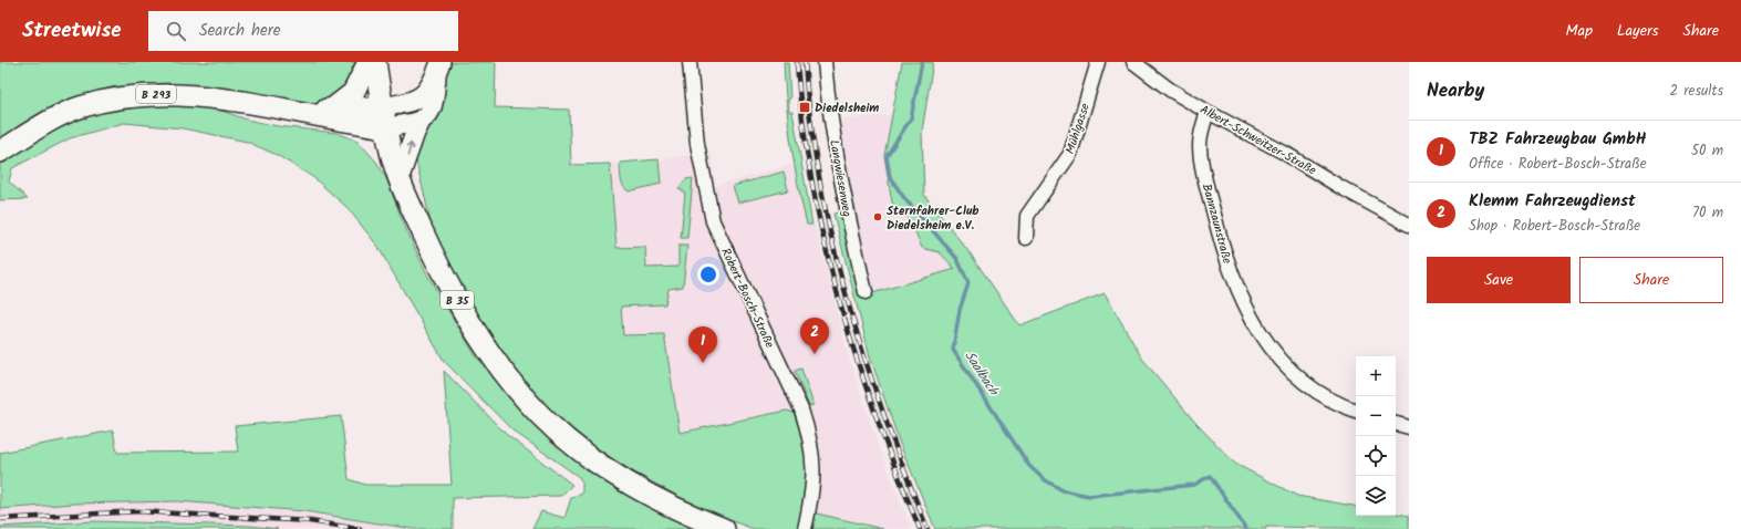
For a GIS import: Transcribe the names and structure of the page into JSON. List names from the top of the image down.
{
  "streets": {
    "main road": ["B 293", "B 35"],
    "street": [
      "Mühlgasse",
      "Albert-Schweitzer-Straße",
      "Langwiesenweg",
      "Bannzaunstraße",
      "Robert-Bosch-Straße"
    ]
  },
  "crossings": [
    ["B 293", "B 35"],
    ["Albert-Schweitzer-Straße", "Bannzaunstraße"]
  ],
  "water": ["Saalbach"],
  "places": {
    "transit": ["Diedelsheim"],
    "other": ["Sternfahrer-Club Diedelsheim e.V."]
  },
  "page": {
    "header": "Streetwise",
    "search": "Search here",
    "nav": ["Map", "Layers", "Share"],
    "heading": ["Nearby", "2 results"],
    "list": [
      {
        "mark": "1",
        "name": "TBZ Fahrzeugbau GmbH",
        "note": "Office · Robert-Bosch-Straße",
        "value": "50 m"
      },
      {
        "mark": "2",
        "name": "Klemm Fahrzeugdienst",
        "note": "Shop · Robert-Bosch-Straße",
        "value": "70 m"
      }
    ],
    "buttons": ["Save", "Share"],
    "pins": ["2", "1"],
    "map_buttons": ["+", "−"]
  }
}
